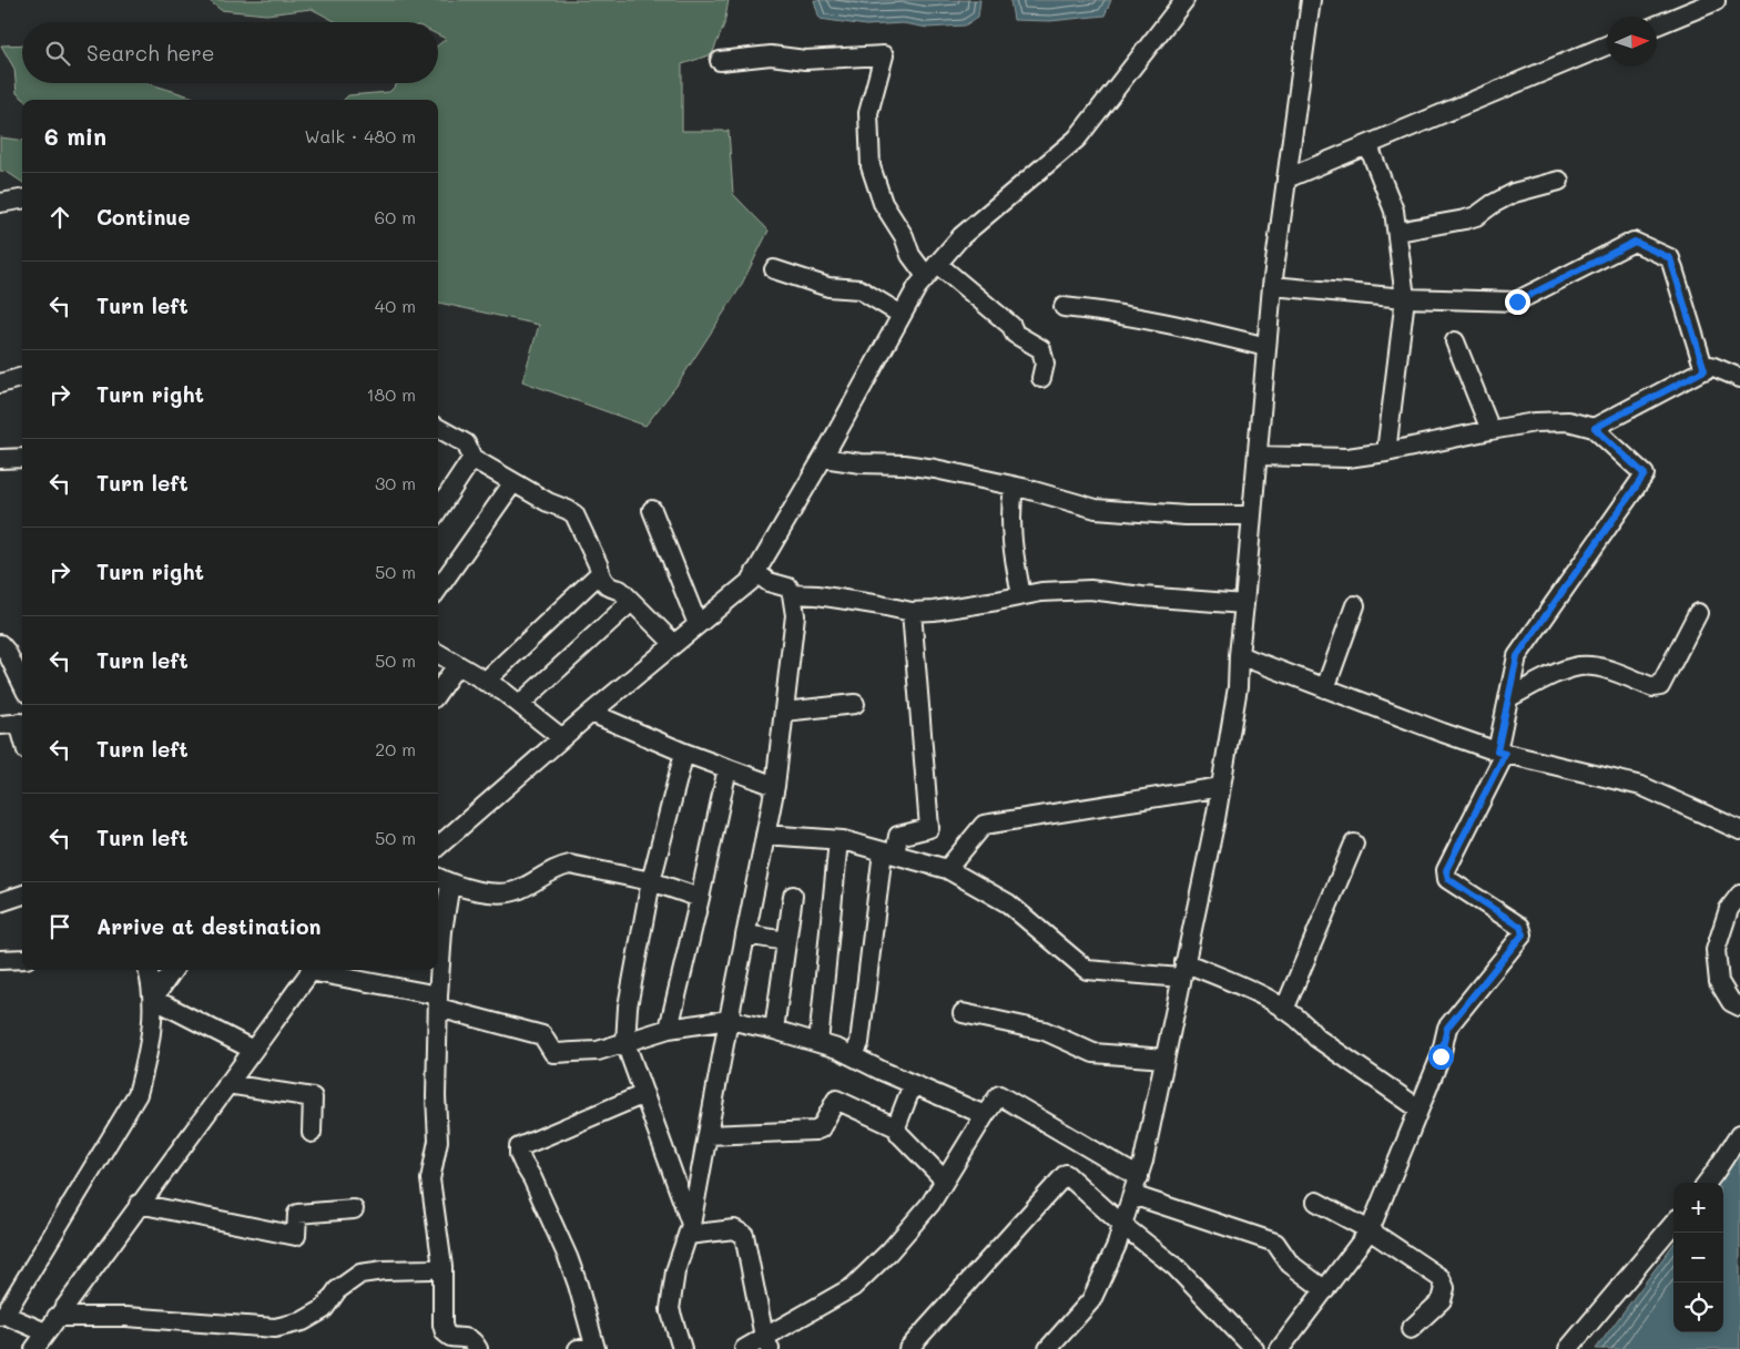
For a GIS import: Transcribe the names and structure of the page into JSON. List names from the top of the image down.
{
  "north": "right",
  "page": {
    "search": "Search here",
    "heading": ["6 min", "Walk · 480 m"],
    "list": [
      ["Continue", "60 m"],
      ["Turn left", "40 m"],
      ["Turn right", "180 m"],
      ["Turn left", "30 m"],
      ["Turn right", "50 m"],
      ["Turn left", "50 m"],
      ["Turn left", "20 m"],
      ["Turn left", "50 m"],
      "Arrive at destination"
    ],
    "map_buttons": ["+", "−"]
  }
}
